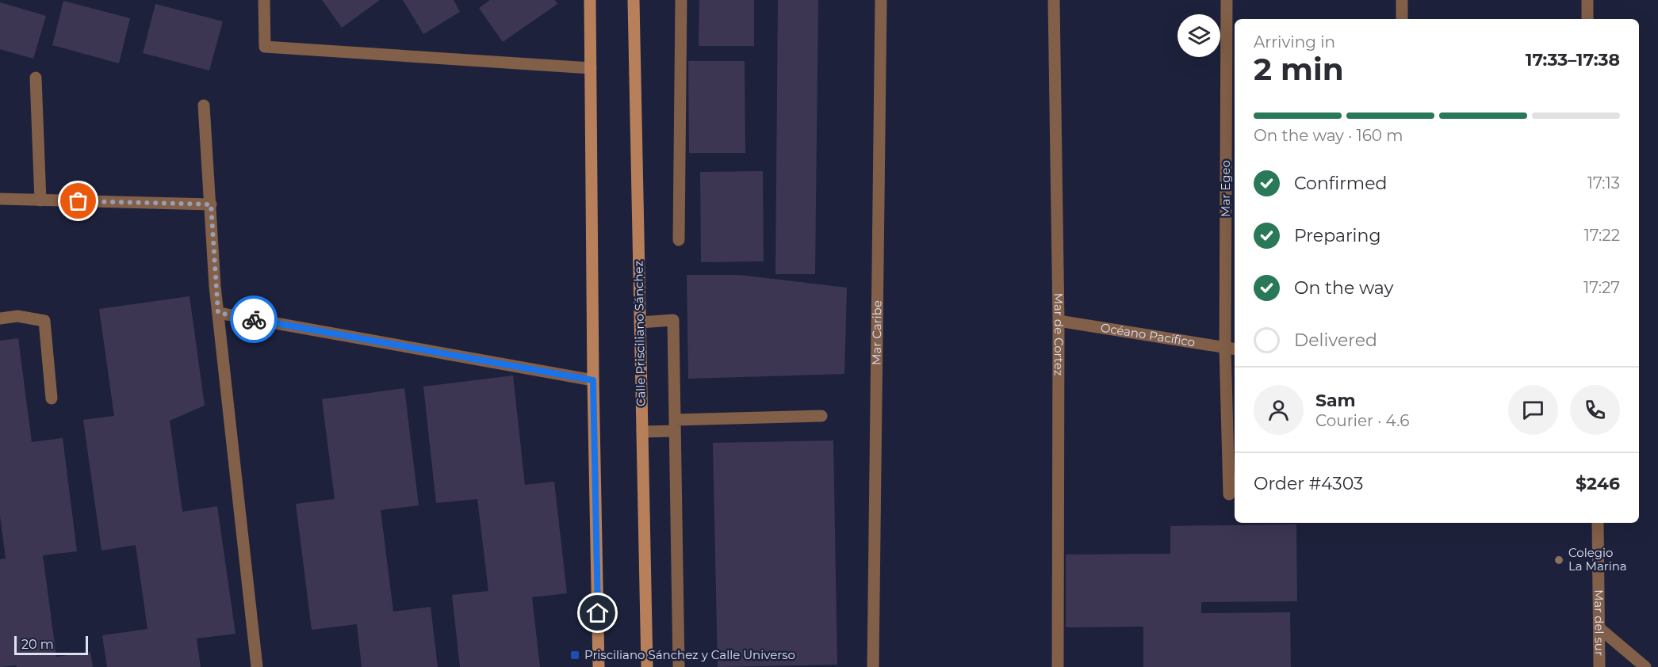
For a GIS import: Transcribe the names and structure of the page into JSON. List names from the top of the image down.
{
  "streets": {
    "main road": ["Calle Prisciliano Sánchez"],
    "street": [
      "Mar Egeo",
      "Mar Caribe",
      "Mar de Cortez",
      "Océano Pacífico",
      "Mar del sur"
    ]
  },
  "crossings": [
    ["Mar Egeo", "Océano Pacífico"],
    ["Mar de Cortez", "Océano Pacífico"]
  ],
  "places": {
    "other": ["Colegio La Marina"],
    "transit": ["Prisciliano Sánchez y Calle Universo"]
  },
  "scale_bar": "20 m",
  "page": {
    "heading": ["2 min", "Arriving in", "17:33–17:38"],
    "panel": [
      "Sam",
      "Courier · 4.6",
      "Order #4303",
      "$246"
    ],
    "bar": "On the way · 160 m",
    "list": [
      ["Confirmed", "17:13"],
      ["Preparing", "17:22"],
      ["On the way", "17:27"],
      "Delivered"
    ],
    "scale": "20 m"
  }
}
